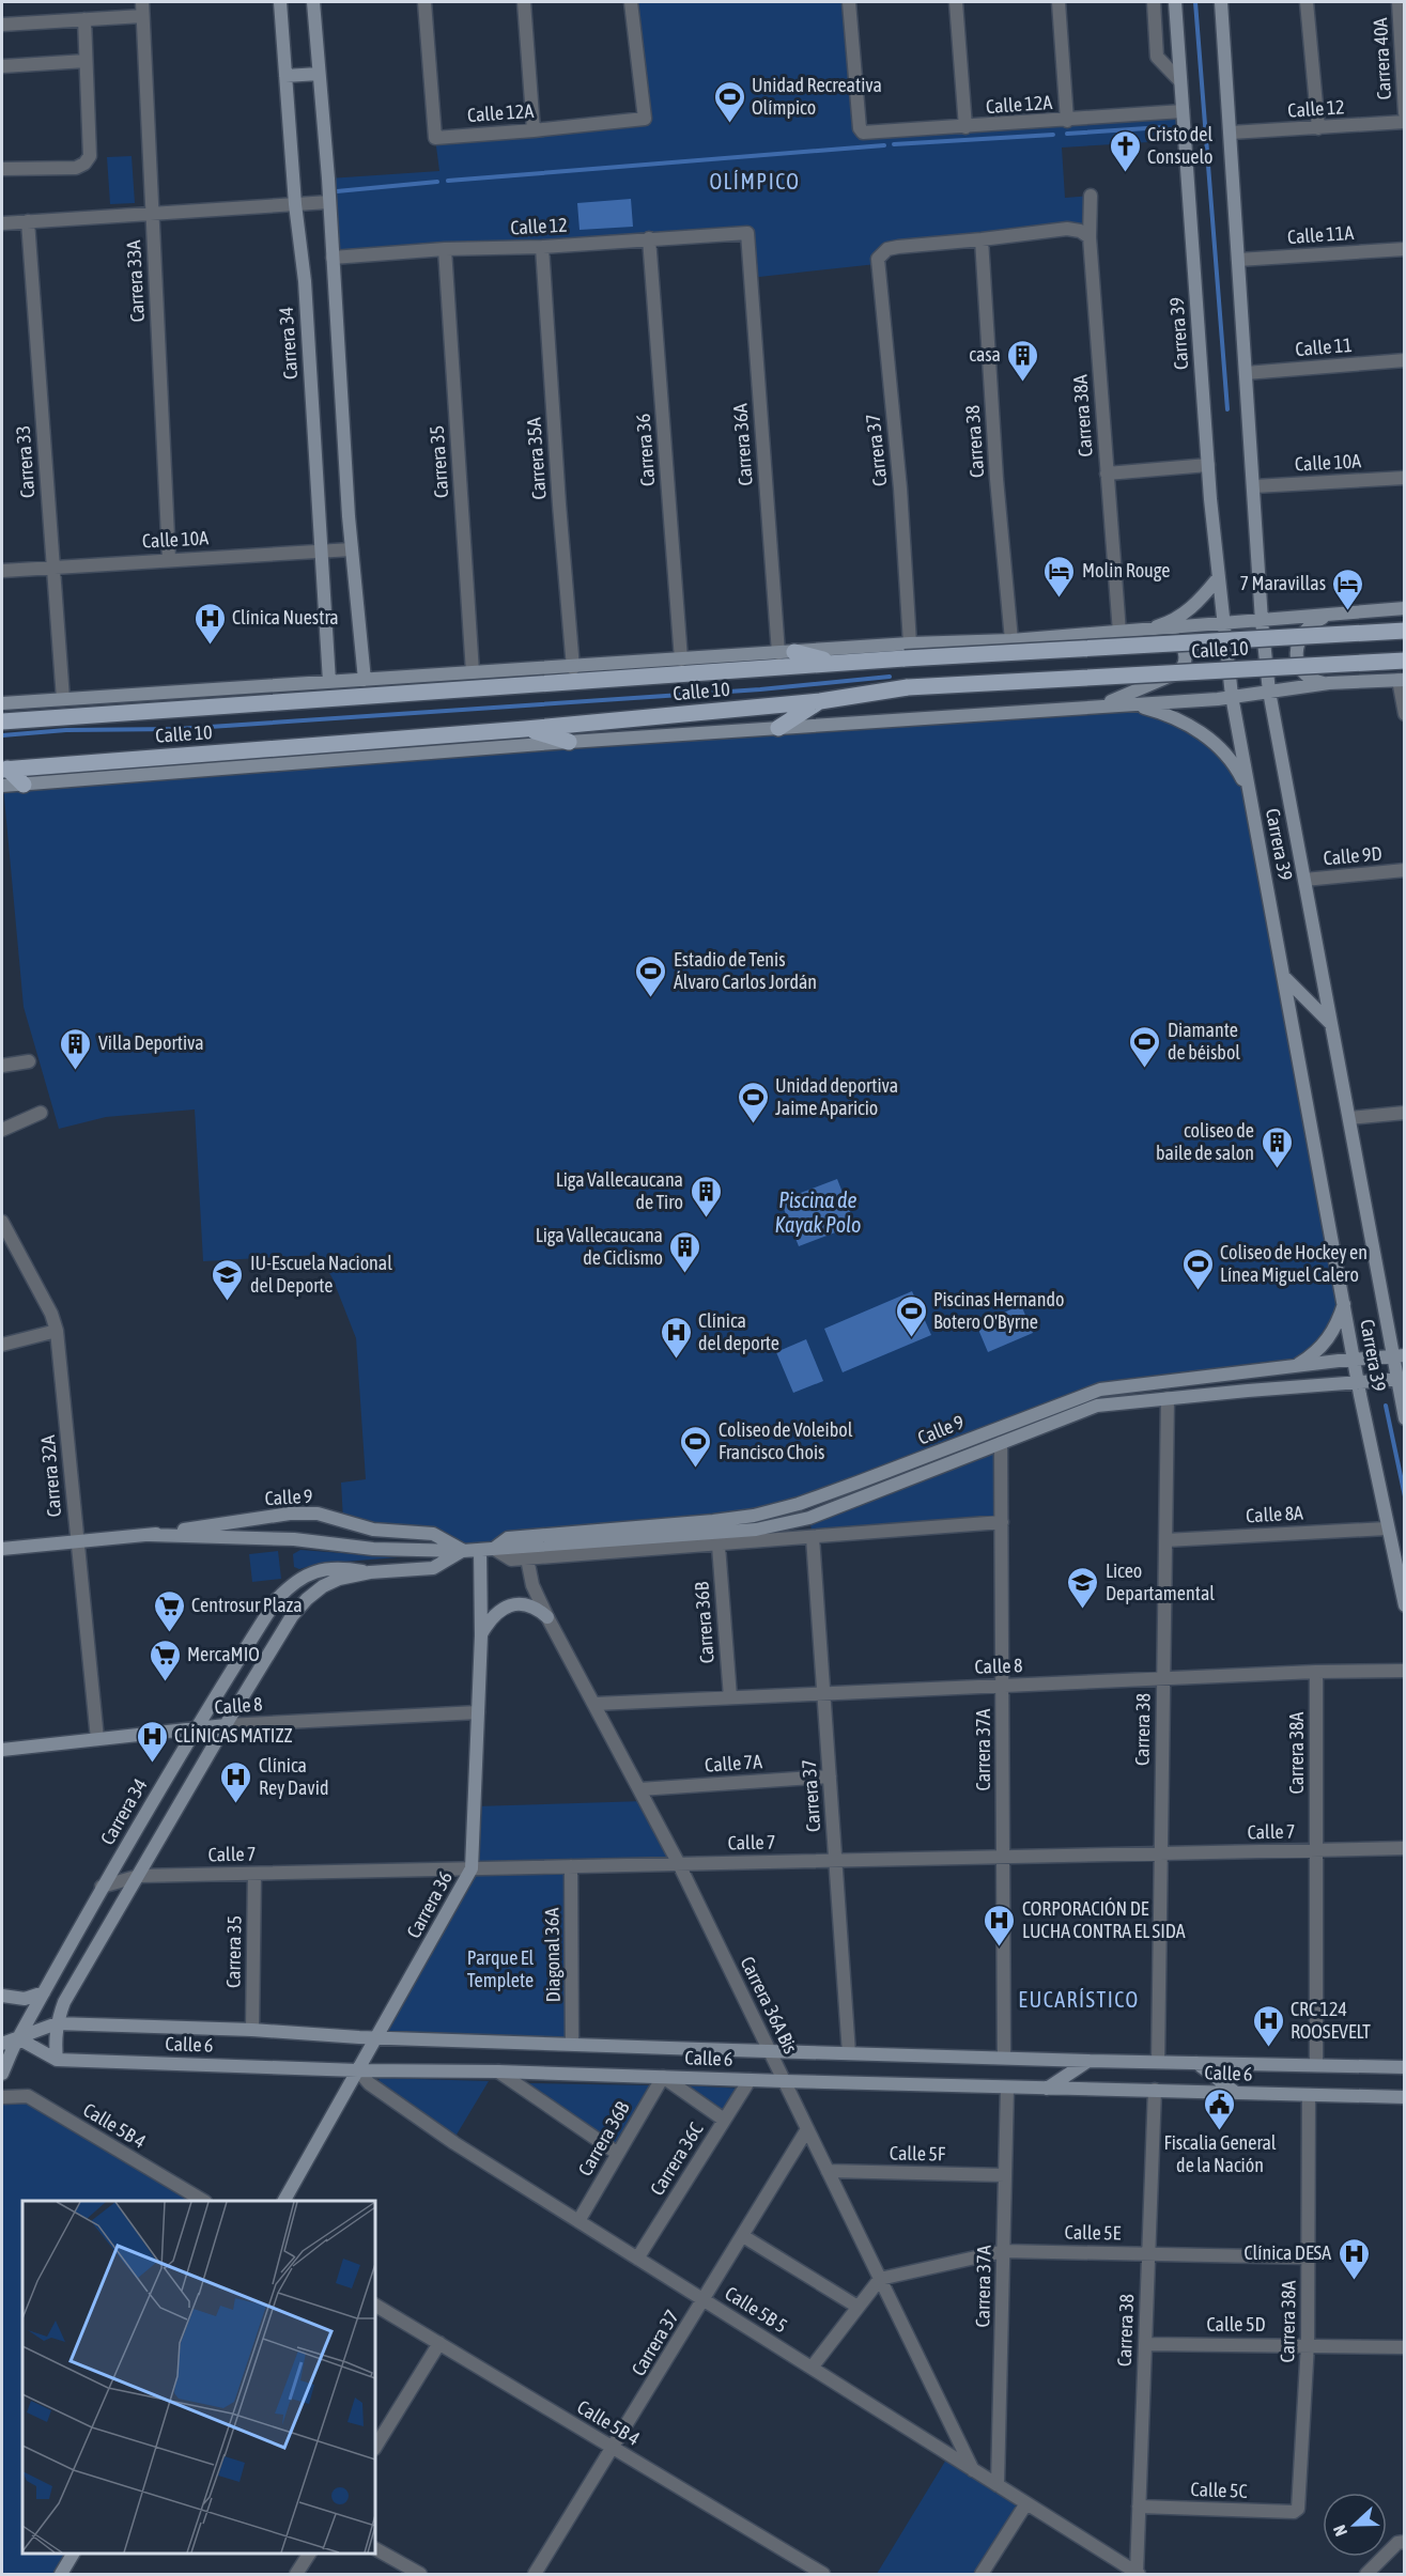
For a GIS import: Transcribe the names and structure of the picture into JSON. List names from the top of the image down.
{
  "streets": {
    "main road": [
      "Carrera 39",
      "Carrera 34",
      "Carrera 36",
      "Calle 10",
      "Calle 9",
      "Calle 8",
      "Calle 6"
    ],
    "street": [
      "Carrera 40A",
      "Calle 12A",
      "Calle 12",
      "Calle 11A",
      "Carrera 33A",
      "Calle 11",
      "Carrera 38A",
      "Carrera 38",
      "Carrera 36A",
      "Carrera 37",
      "Carrera 35A",
      "Carrera 33",
      "Carrera 35",
      "Calle 10A",
      "Calle 9D",
      "Carrera 32A",
      "Calle 8A",
      "Carrera 36B",
      "Carrera 37A",
      "Calle 7A",
      "Calle 7",
      "Diagonal 36A",
      "Carrera 36A Bis",
      "Calle 5B 4",
      "Calle 5F",
      "Carrera 36C",
      "Calle 5E",
      "Calle 5B 5",
      "Calle 5D",
      "Calle 5C"
    ]
  },
  "crossings": [
    ["Calle 12A", "Carrera 39"],
    ["Calle 12", "Carrera 39"],
    ["Calle 12", "Carrera 36A"],
    ["Calle 12", "Carrera 36"],
    ["Calle 12", "Carrera 35A"],
    ["Calle 12", "Carrera 35"],
    ["Calle 11A", "Carrera 39"],
    ["Carrera 33A", "Calle 10A"],
    ["Carrera 39", "Calle 11"],
    ["Carrera 39", "Calle 10A"],
    ["Carrera 39", "Calle 10"],
    ["Carrera 39", "Calle 9D"],
    ["Carrera 39", "Calle 9"],
    ["Carrera 39", "Calle 8A"],
    ["Carrera 34", "Calle 10A"],
    ["Carrera 34", "Calle 10"],
    ["Carrera 34", "Calle 9"],
    ["Carrera 34", "Calle 8"],
    ["Carrera 34", "Calle 7"],
    ["Carrera 34", "Calle 6"],
    ["Carrera 38A", "Calle 10"],
    ["Carrera 38A", "Calle 8"],
    ["Carrera 38A", "Calle 7"],
    ["Carrera 38A", "Calle 6"],
    ["Carrera 38A", "Calle 5E"],
    ["Carrera 38A", "Calle 5D"],
    ["Carrera 38A", "Calle 5C"],
    ["Carrera 38", "Carrera 37"],
    ["Carrera 38", "Calle 10"],
    ["Carrera 38", "Calle 9"],
    ["Carrera 38", "Calle 8A"],
    ["Carrera 38", "Calle 8"],
    ["Carrera 38", "Calle 7"],
    ["Carrera 38", "Calle 6"],
    ["Carrera 38", "Calle 5E"],
    ["Carrera 38", "Calle 5B 5"],
    ["Carrera 38", "Calle 5D"],
    ["Carrera 38", "Calle 5C"],
    ["Carrera 36A", "Calle 10"],
    ["Carrera 36", "Calle 10"],
    ["Carrera 36", "Calle 9"],
    ["Carrera 36", "Calle 8"],
    ["Carrera 36", "Calle 7"],
    ["Carrera 36", "Calle 6"],
    ["Carrera 36", "Calle 5B 5"],
    ["Carrera 37", "Calle 10"],
    ["Carrera 37", "Calle 9"],
    ["Carrera 37", "Calle 8"],
    ["Carrera 37", "Calle 7A"],
    ["Carrera 37", "Calle 7"],
    ["Carrera 37", "Carrera 36A Bis"],
    ["Carrera 37", "Calle 6"],
    ["Carrera 37", "Calle 5B 4"],
    ["Carrera 37", "Calle 5B 5"],
    ["Carrera 35A", "Calle 10"],
    ["Carrera 33", "Calle 10A"],
    ["Carrera 33", "Calle 10"],
    ["Carrera 35", "Calle 10"],
    ["Carrera 35", "Calle 7"],
    ["Carrera 35", "Calle 6"],
    ["Calle 9", "Carrera 32A"],
    ["Calle 9", "Carrera 36B"],
    ["Calle 9", "Carrera 37A"],
    ["Calle 9", "Carrera 36A Bis"],
    ["Carrera 32A", "Calle 8"],
    ["Carrera 36B", "Calle 8"],
    ["Carrera 36B", "Calle 6"],
    ["Carrera 36B", "Calle 5B 5"],
    ["Calle 8", "Carrera 37A"],
    ["Calle 8", "Carrera 36A Bis"],
    ["Carrera 37A", "Calle 7"],
    ["Carrera 37A", "Calle 6"],
    ["Carrera 37A", "Calle 5F"],
    ["Carrera 37A", "Calle 5E"],
    ["Carrera 37A", "Calle 5B 5"],
    ["Calle 7A", "Carrera 36A Bis"],
    ["Calle 7", "Diagonal 36A"],
    ["Calle 7", "Carrera 36A Bis"],
    ["Diagonal 36A", "Calle 6"],
    ["Carrera 36A Bis", "Calle 6"],
    ["Carrera 36A Bis", "Calle 5F"],
    ["Carrera 36A Bis", "Calle 5E"],
    ["Carrera 36A Bis", "Calle 5B 5"],
    ["Calle 6", "Carrera 36C"],
    ["Calle 6", "Calle 5B 5"],
    ["Carrera 36C", "Calle 5B 5"]
  ],
  "districts": ["OLÍMPICO", "EUCARÍSTICO"],
  "water": ["Piscina de Kayak Polo"],
  "parks": ["Parque El Templete"],
  "places": {
    "sports": [
      "Unidad Recreativa Olímpico",
      "Estadio de Tenis Álvaro Carlos Jordán",
      "Diamante de béisbol",
      "Unidad deportiva Jaime Aparicio",
      "Coliseo de Hockey en Línea Miguel Calero",
      "Piscinas Hernando Botero O'Byrne",
      "Coliseo de Voleibol Francisco Chois"
    ],
    "church": ["Cristo del Consuelo"],
    "building": [
      "casa",
      "Villa Deportiva",
      "coliseo de baile de salon",
      "Liga Vallecaucana de Tiro",
      "Liga Vallecaucana de Ciclismo"
    ],
    "hotel": ["Molin Rouge", "7 Maravillas"],
    "hospital": [
      "Clínica Nuestra",
      "Clínica del deporte",
      "CLÍNICAS MATIZZ",
      "Clínica Rey David",
      "CORPORACIÓN DE LUCHA CONTRA EL SIDA",
      "CRC 124 ROOSEVELT",
      "Clínica DESA"
    ],
    "school or university": ["IU-Escuela Nacional del Deporte", "Liceo Departamental"],
    "supermarket": ["Centrosur Plaza", "MercaMIO"],
    "public building": ["Fiscalia General de la Nación"]
  },
  "north": "left"
}
